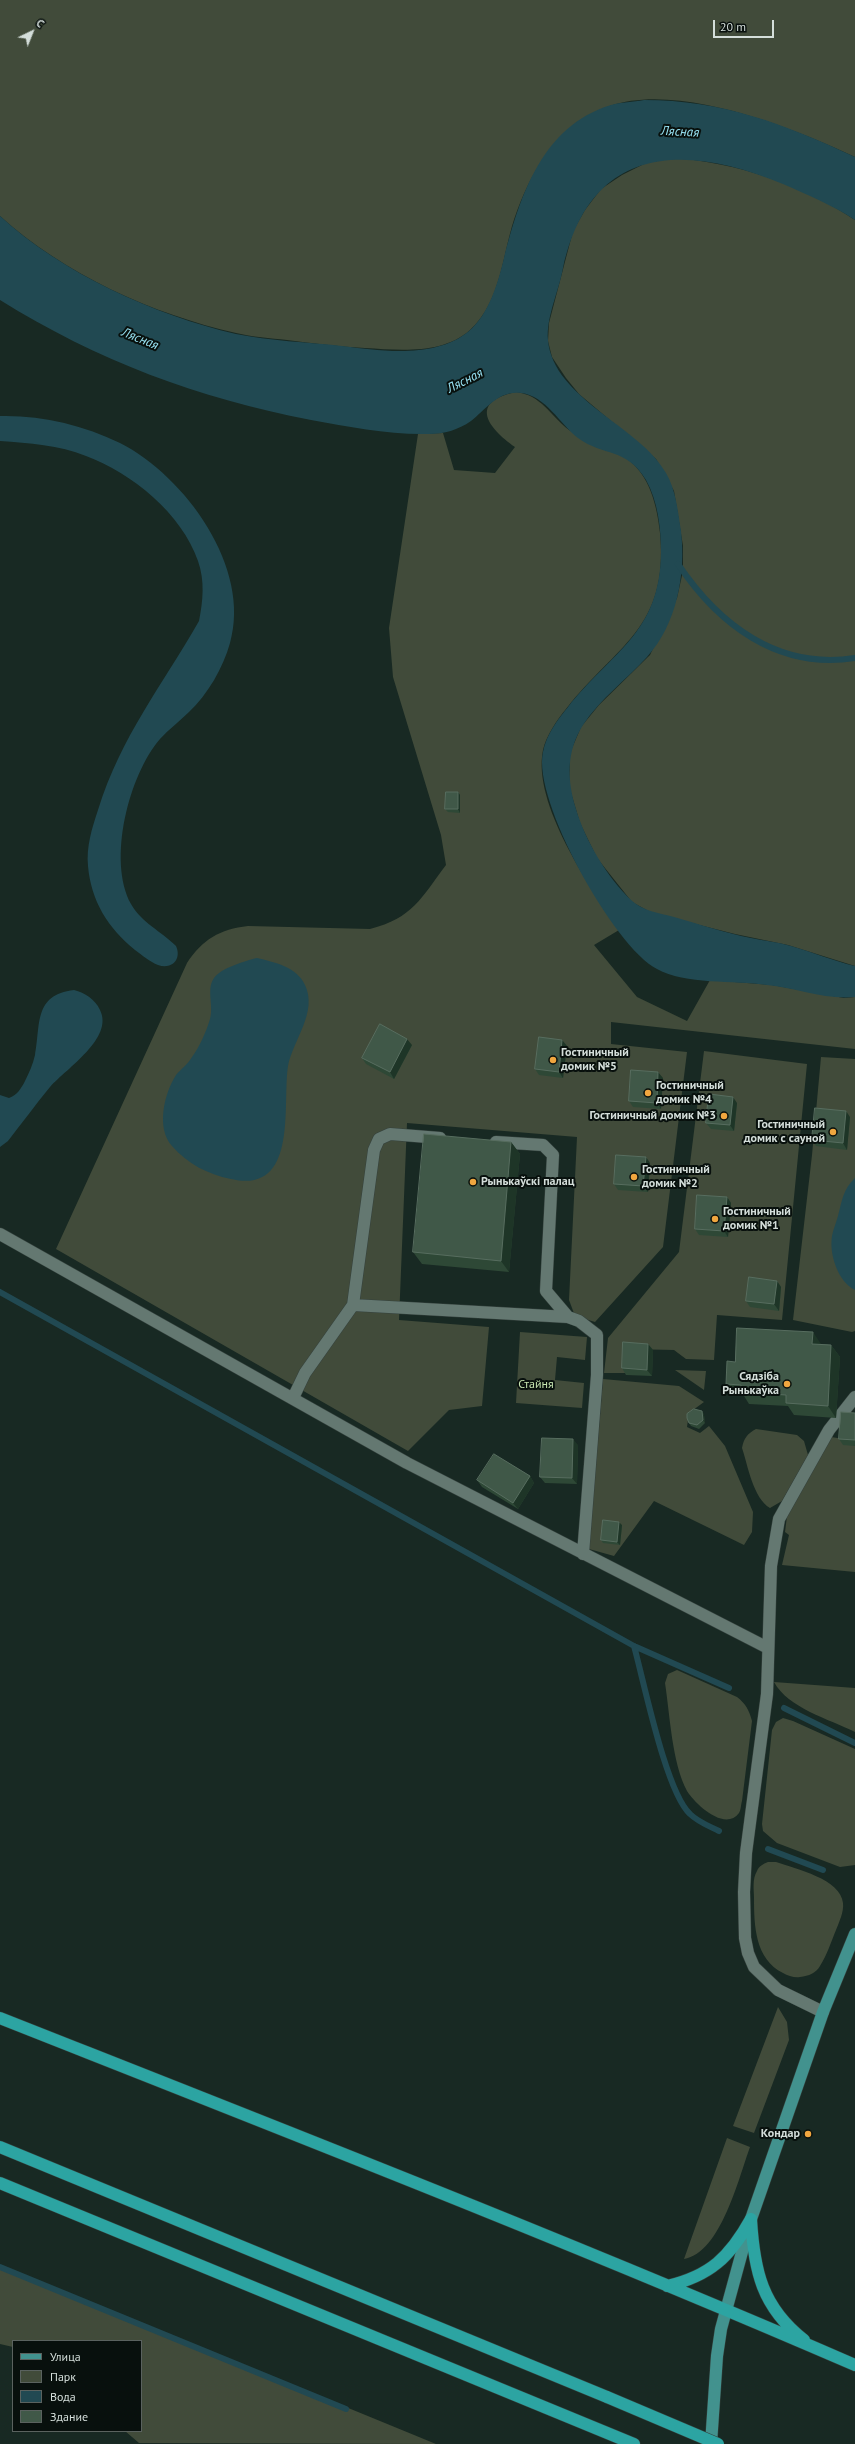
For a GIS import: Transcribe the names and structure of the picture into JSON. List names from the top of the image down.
{
  "water": ["Лясная"],
  "parks": ["Стайня"],
  "places": [
    "Гостиничный домик №5",
    "Гостиничный домик №4",
    "Гостиничный домик №3",
    "Гостиничный домик с сауной",
    "Гостиничный домик №2",
    "Рынькаўскi палац",
    "Гостиничный домик №1",
    "Сядзіба Рынькаўка",
    "Кондар"
  ],
  "legend": [
    "Улица",
    "Парк",
    "Вода",
    "Здание"
  ],
  "scale_bar": "20 m",
  "north": "top right"
}
